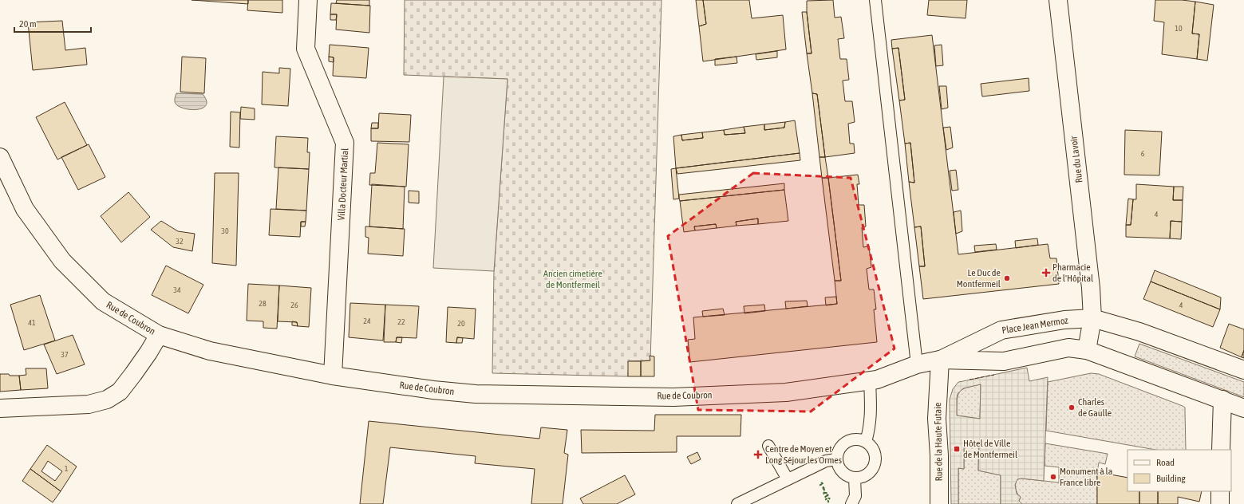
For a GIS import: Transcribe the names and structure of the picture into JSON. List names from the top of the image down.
{
  "streets": {
    "street": [
      "Rue du Lavoir",
      "Villa Docteur Martial",
      "Rue de Coubron",
      "Place Jean Mermoz",
      "Rue de la Haute Futaie"
    ]
  },
  "crossings": [
    ["Rue du Lavoir", "Place Jean Mermoz"],
    ["Villa Docteur Martial", "Rue de Coubron"],
    ["Rue de Coubron", "Place Jean Mermoz"],
    ["Rue de Coubron", "Rue de la Haute Futaie"],
    ["Place Jean Mermoz", "Rue de la Haute Futaie"]
  ],
  "parks": ["Ancien cimetière de Montfermeil"],
  "places": {
    "health": ["Pharmacie de l'Hôpital", "Centre de Moyen et Long Séjour les Ormes"],
    "other": ["Le Duc de Montfermeil", "Charles de Gaulle", "Monument à la France libre"],
    "transit": ["Hôtel de Ville de Montfermeil"]
  },
  "house_numbers": [
    "10",
    "6",
    "4",
    "30",
    "32",
    "34",
    "28",
    "26",
    "4",
    "24",
    "22",
    "41",
    "20",
    "37",
    "1"
  ],
  "legend": ["Road", "Building"],
  "scale_bar": "20 m"
}
